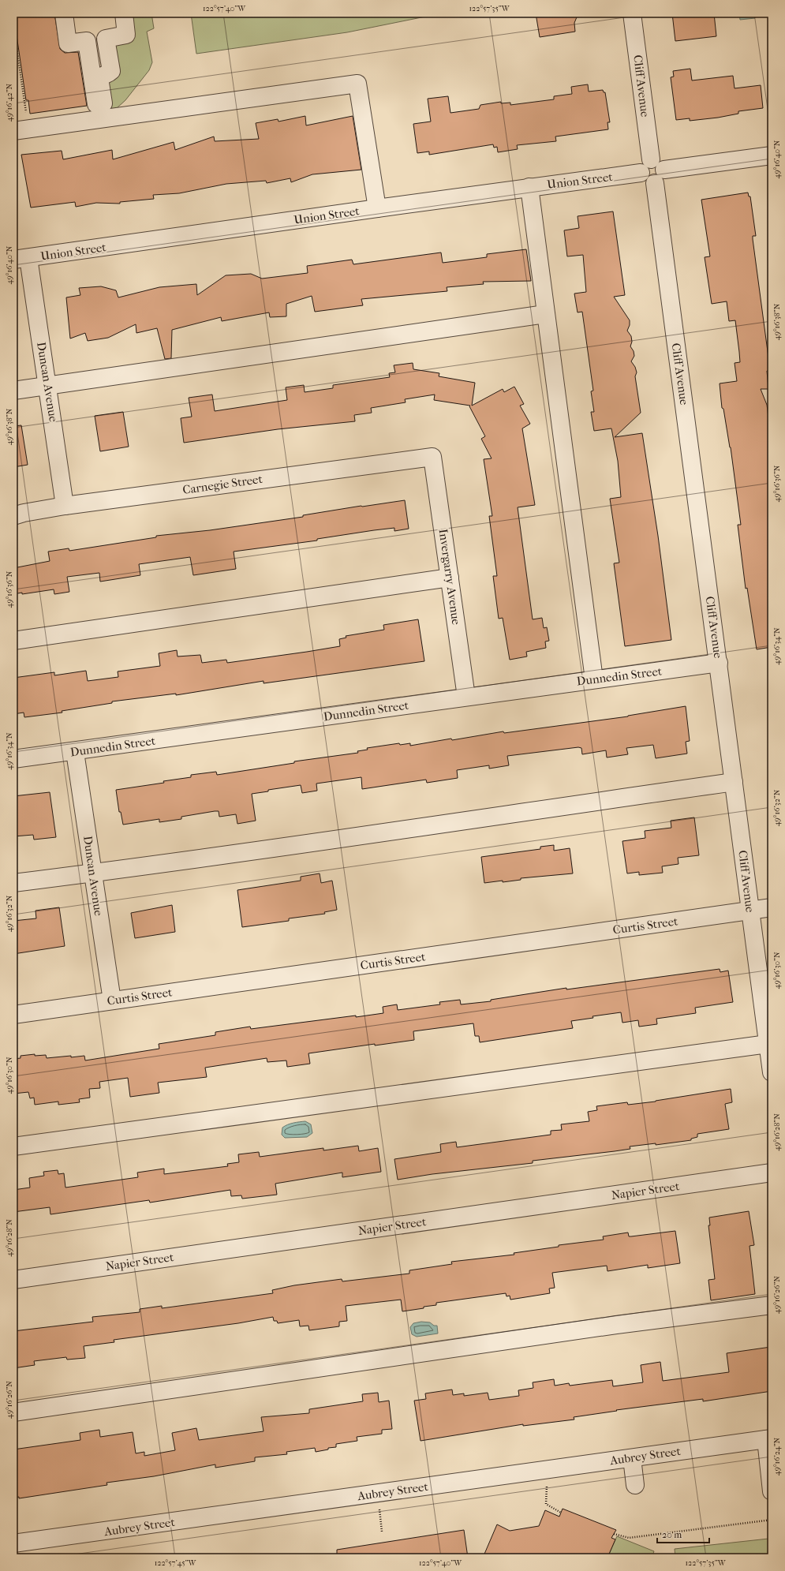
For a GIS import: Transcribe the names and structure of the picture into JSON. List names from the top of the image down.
{
  "streets": {
    "street": [
      "Cliff Avenue",
      "Union Street",
      "Duncan Avenue",
      "Carnegie Street",
      "Invergarry Avenue",
      "Dunnedin Street",
      "Curtis Street",
      "Napier Street",
      "Aubrey Street"
    ]
  },
  "crossings": [
    ["Cliff Avenue", "Union Street"],
    ["Cliff Avenue", "Dunnedin Street"],
    ["Cliff Avenue", "Curtis Street"],
    ["Union Street", "Duncan Avenue"],
    ["Duncan Avenue", "Carnegie Street"],
    ["Duncan Avenue", "Dunnedin Street"],
    ["Duncan Avenue", "Curtis Street"],
    ["Carnegie Street", "Invergarry Avenue"],
    ["Invergarry Avenue", "Dunnedin Street"]
  ],
  "scale_bar": "20 m",
  "coordinates": [
    "122°57'40\"W",
    "122°57'35\"W",
    "49°16'42\"N",
    "49°16'40\"N",
    "49°16'38\"N",
    "49°16'36\"N",
    "49°16'34\"N",
    "49°16'32\"N",
    "49°16'30\"N",
    "49°16'28\"N",
    "49°16'26\"N",
    "49°16'24\"N",
    "122°57'45\"W"
  ]
}
